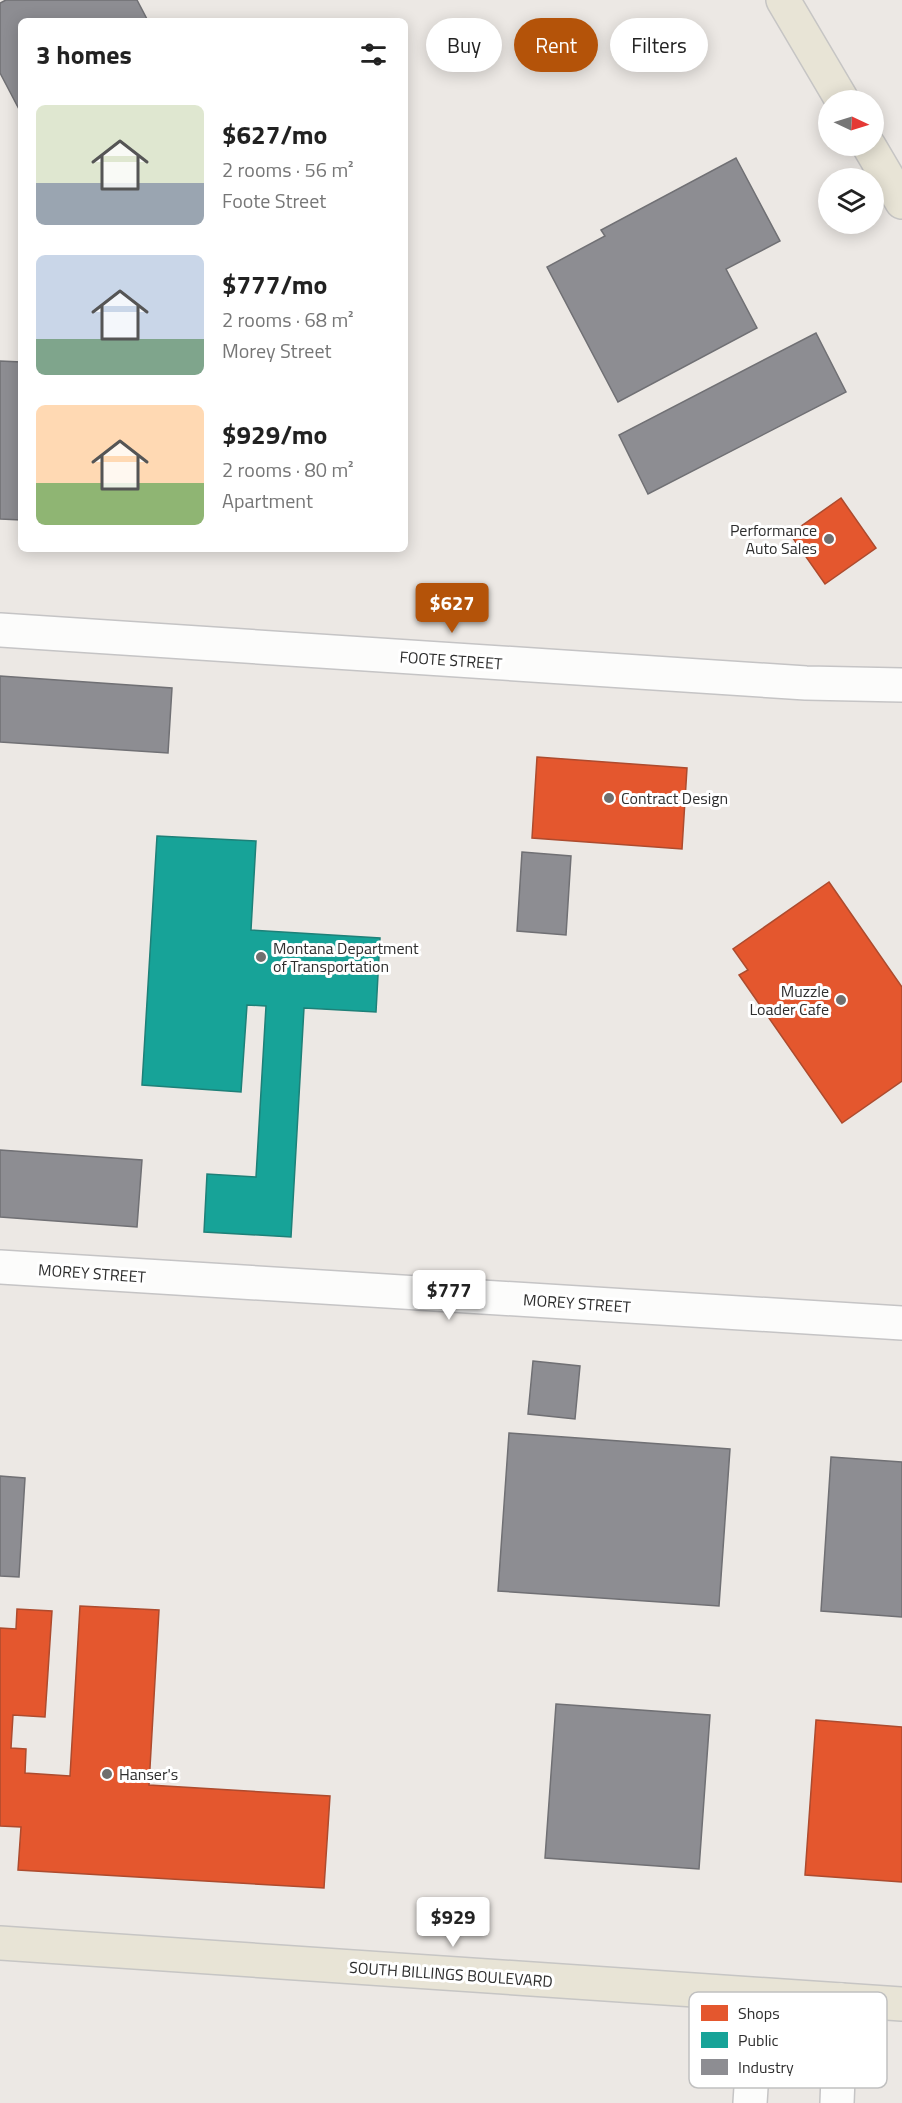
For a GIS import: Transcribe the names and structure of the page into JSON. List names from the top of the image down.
{
  "streets": {
    "main road": ["SOUTH BILLINGS BOULEVARD"],
    "street": ["FOOTE STREET", "MOREY STREET"]
  },
  "places": [
    "Performance Auto Sales",
    "Contract Design",
    "Montana Department of Transportation",
    "Muzzle Loader Cafe",
    "Hanser's"
  ],
  "legend": ["Shops", "Public", "Industry"],
  "north": "right",
  "page": {
    "chip": ["Buy", "Rent", "Filters"],
    "heading": "3 homes",
    "list": [
      {
        "name": "$627/mo",
        "note": "2 rooms · 56 m² · Foote Street"
      },
      {
        "name": "$777/mo",
        "note": "2 rooms · 68 m² · Morey Street"
      },
      {
        "name": "$929/mo",
        "note": "2 rooms · 80 m² · Apartment"
      }
    ],
    "price": ["$627", "$777", "$929"]
  }
}
